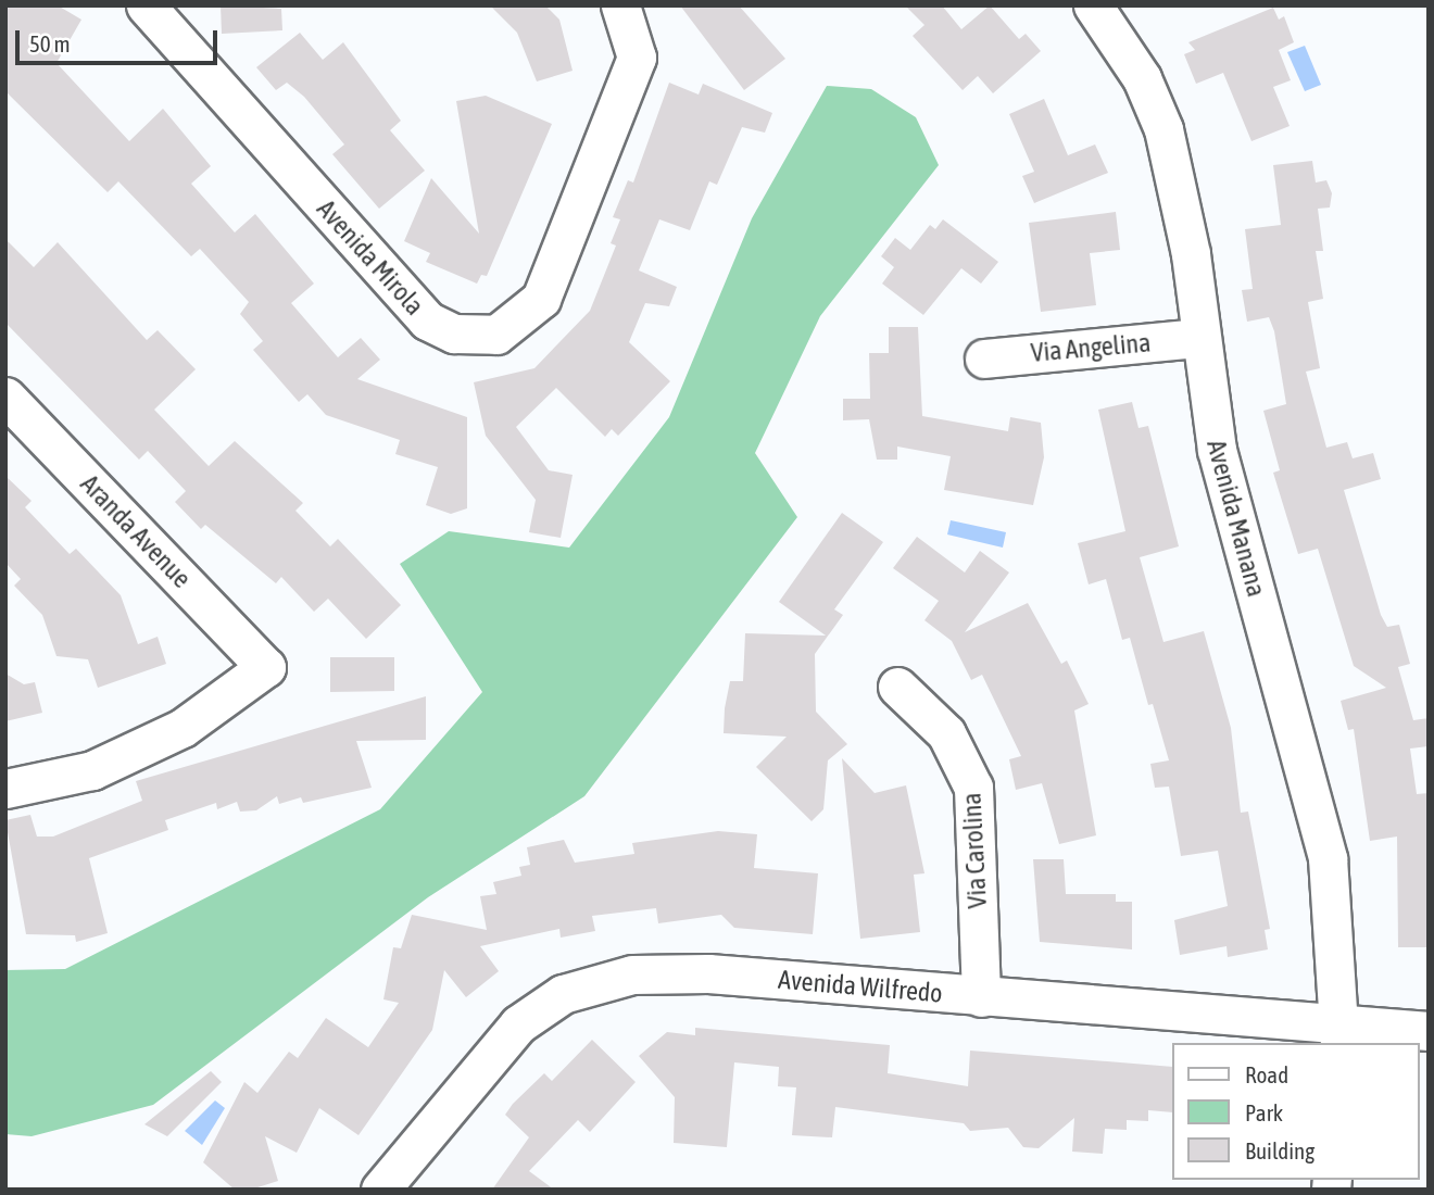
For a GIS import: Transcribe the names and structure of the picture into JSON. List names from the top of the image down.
{
  "streets": {
    "street": [
      "Avenida Mirola",
      "Via Angelina",
      "Avenida Manana",
      "Aranda Avenue",
      "Via Carolina",
      "Avenida Wilfredo"
    ]
  },
  "crossings": [
    ["Via Angelina", "Avenida Manana"],
    ["Avenida Manana", "Avenida Wilfredo"],
    ["Via Carolina", "Avenida Wilfredo"]
  ],
  "legend": ["Road", "Park", "Building"],
  "scale_bar": "50 m"
}
